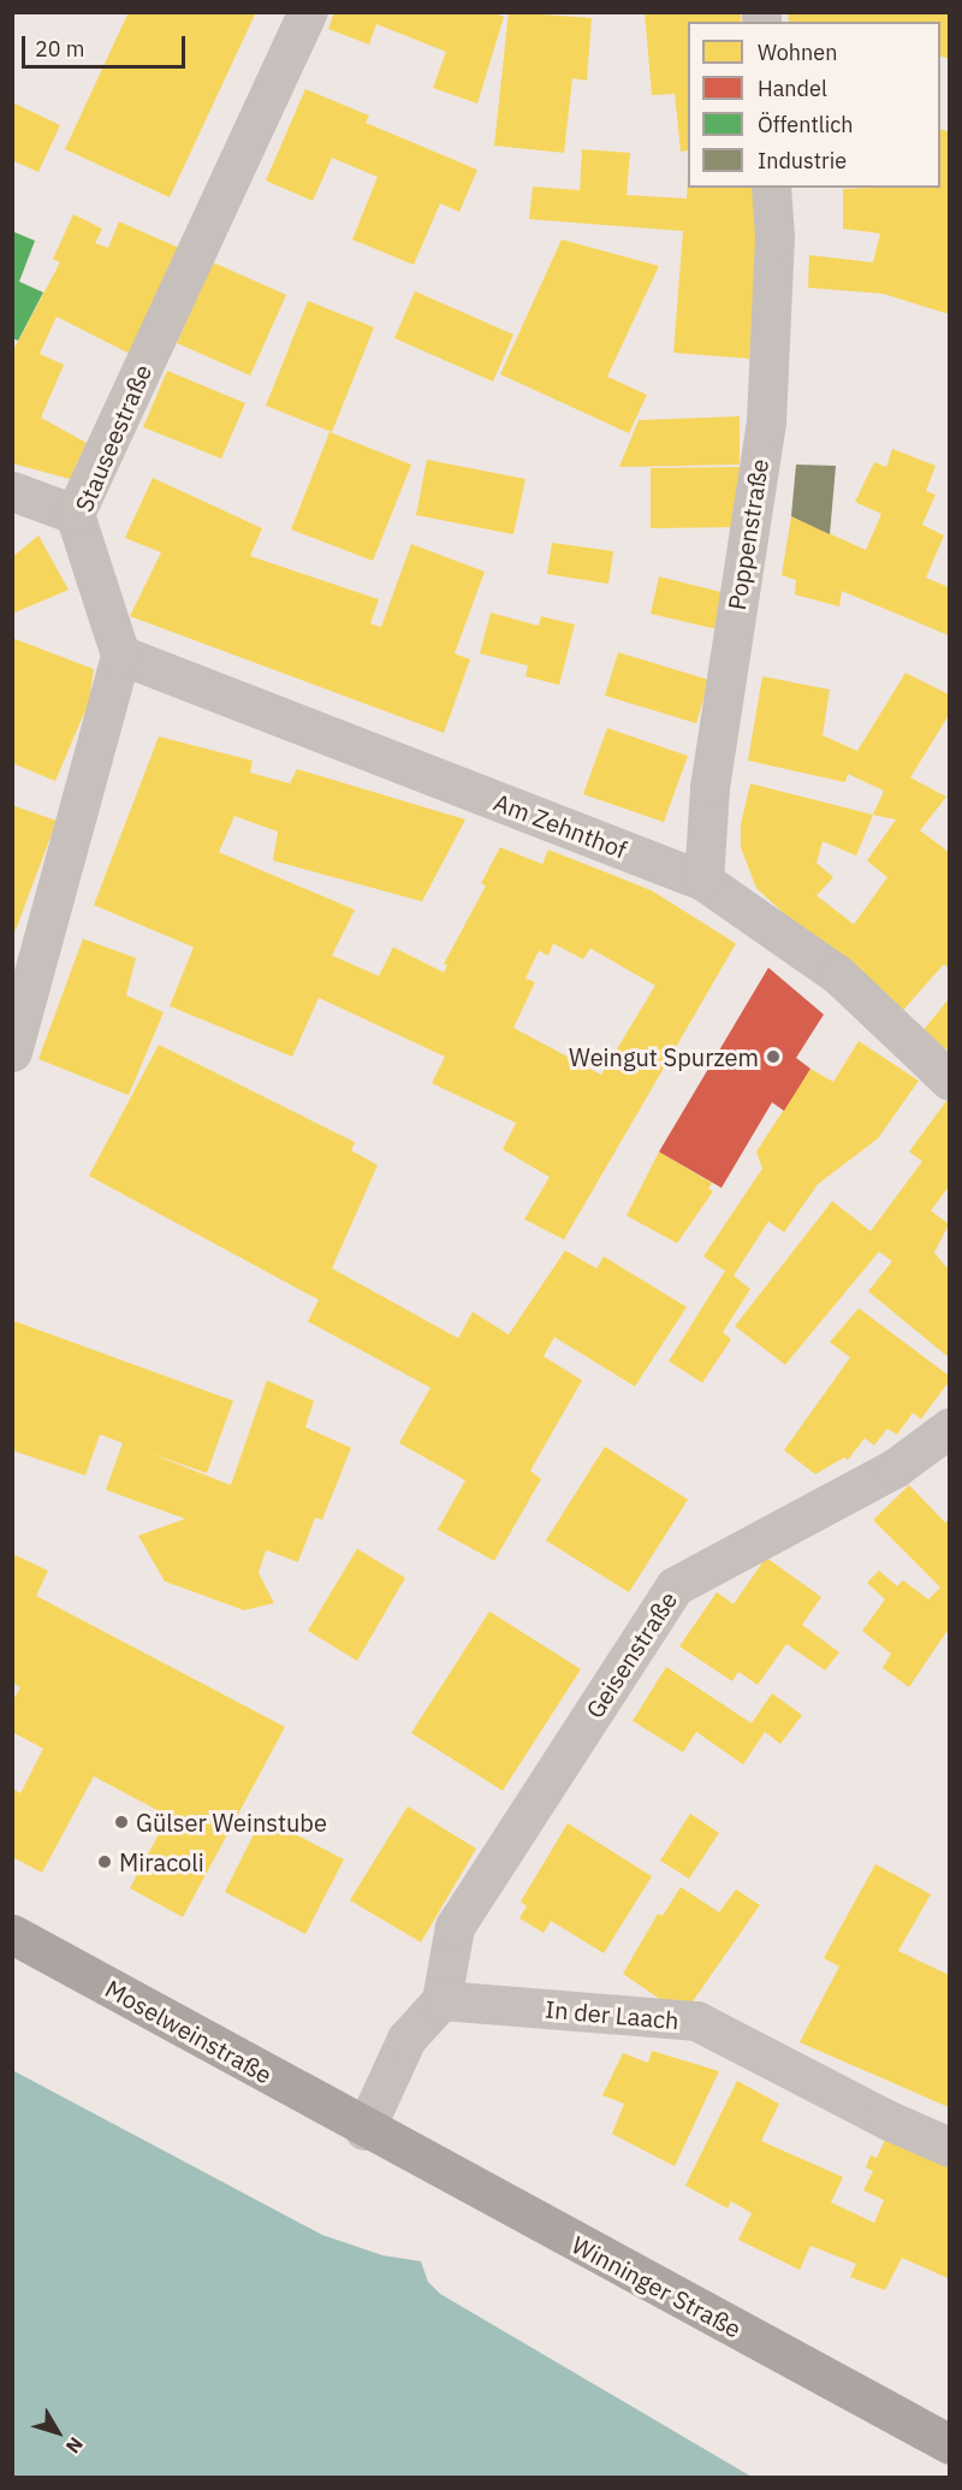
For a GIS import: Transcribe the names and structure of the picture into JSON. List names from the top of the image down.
{
  "streets": {
    "main road": ["Moselweinstraße", "Winninger Straße"],
    "street": [
      "Stauseestraße",
      "Poppenstraße",
      "Am Zehnthof",
      "Geisenstraße",
      "In der Laach"
    ]
  },
  "crossings": [
    ["Stauseestraße", "Am Zehnthof"],
    ["Poppenstraße", "Am Zehnthof"],
    ["Geisenstraße", "In der Laach"],
    ["Moselweinstraße", "Winninger Straße"]
  ],
  "places": ["Weingut Spurzem", "Gülser Weinstube", "Miracoli"],
  "legend": [
    "Wohnen",
    "Handel",
    "Öffentlich",
    "Industrie"
  ],
  "scale_bar": "20 m",
  "north": "bottom right"
}
